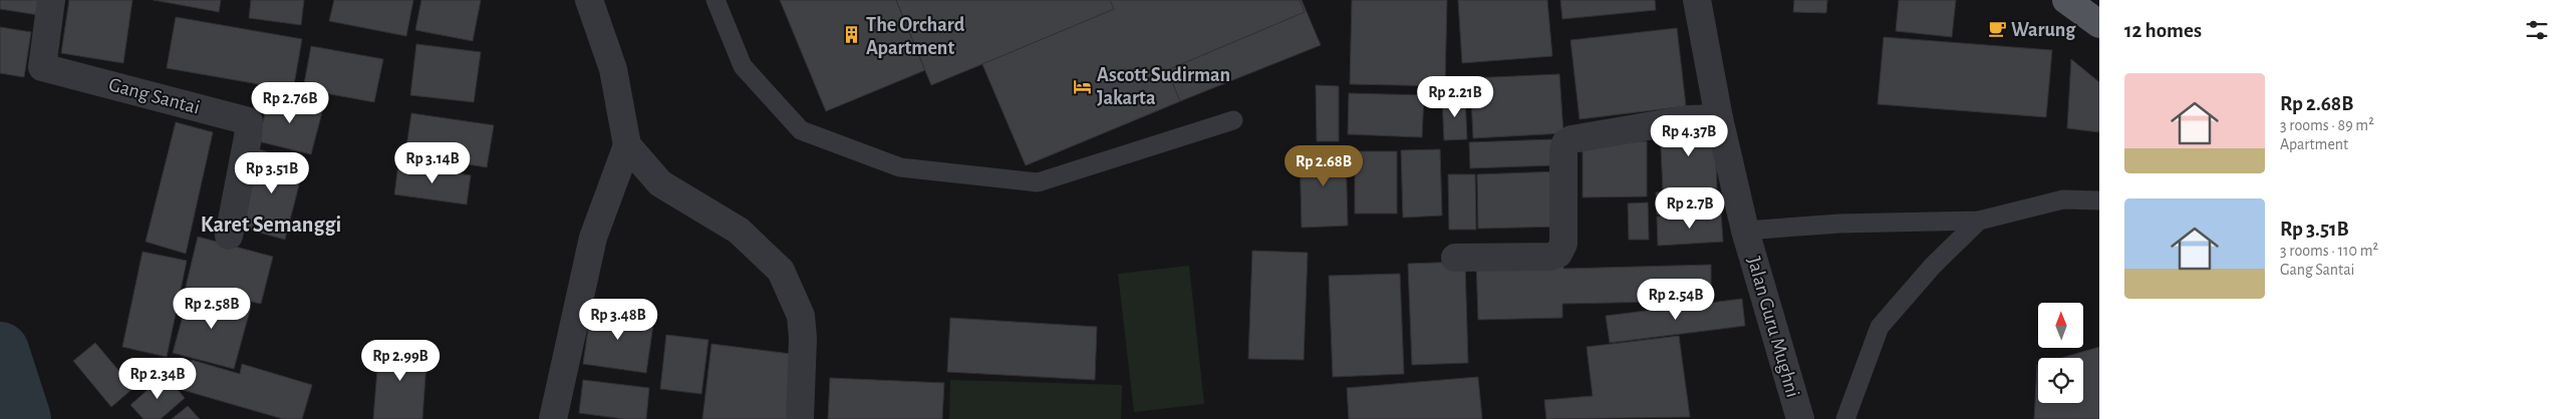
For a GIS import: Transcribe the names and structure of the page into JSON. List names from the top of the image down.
{
  "streets": {
    "street": ["Gang Santai", "Jalan Guru Mughni"]
  },
  "districts": ["Karet Semanggi"],
  "places": {
    "cafe": ["Warung"],
    "building": ["The Orchard Apartment"],
    "hotel": ["Ascott Sudirman Jakarta"]
  },
  "north": "top",
  "page": {
    "heading": "12 homes",
    "list": [
      {
        "name": "Rp 2.68B",
        "note": "3 rooms · 89 m² · Apartment"
      },
      {
        "name": "Rp 3.51B",
        "note": "3 rooms · 110 m² · Gang Santai"
      }
    ],
    "price": [
      "Rp 2.21B",
      "Rp 2.76B",
      "Rp 4.37B",
      "Rp 3.14B",
      "Rp 2.68B",
      "Rp 3.51B",
      "Rp 2.7B",
      "Rp 2.54B",
      "Rp 2.58B",
      "Rp 3.48B",
      "Rp 2.99B",
      "Rp 2.34B"
    ]
  }
}
